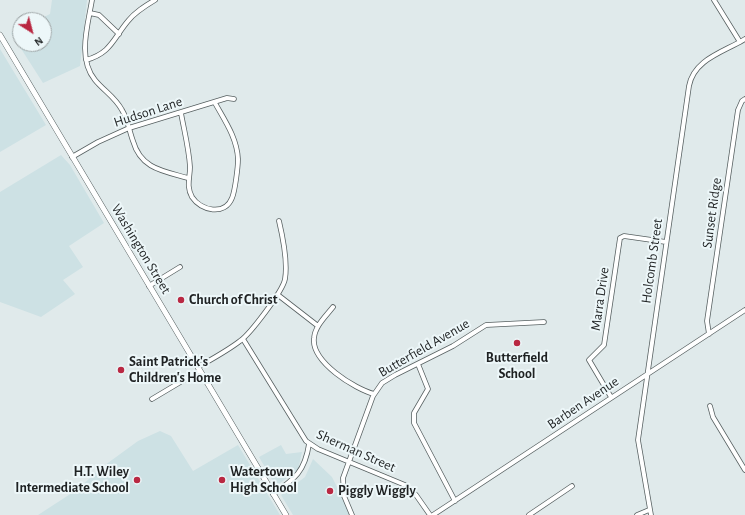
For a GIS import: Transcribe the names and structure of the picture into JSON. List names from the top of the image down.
{
  "streets": {
    "main road": ["Washington Street"],
    "street": [
      "Hudson Lane",
      "Sunset Ridge",
      "Holcomb Street",
      "Marra Drive",
      "Butterfield Avenue",
      "Barben Avenue",
      "Sherman Street"
    ]
  },
  "crossings": [
    ["Hudson Lane", "Washington Street"],
    ["Sunset Ridge", "Barben Avenue"],
    ["Holcomb Street", "Marra Drive"],
    ["Holcomb Street", "Barben Avenue"],
    ["Marra Drive", "Barben Avenue"],
    ["Butterfield Avenue", "Sherman Street"]
  ],
  "places": [
    "Church of Christ",
    "Butterfield School",
    "Saint Patrick's Children's Home",
    "H.T. Wiley Intermediate School",
    "Watertown High School",
    "Piggly Wiggly"
  ],
  "north": "bottom right"
}
